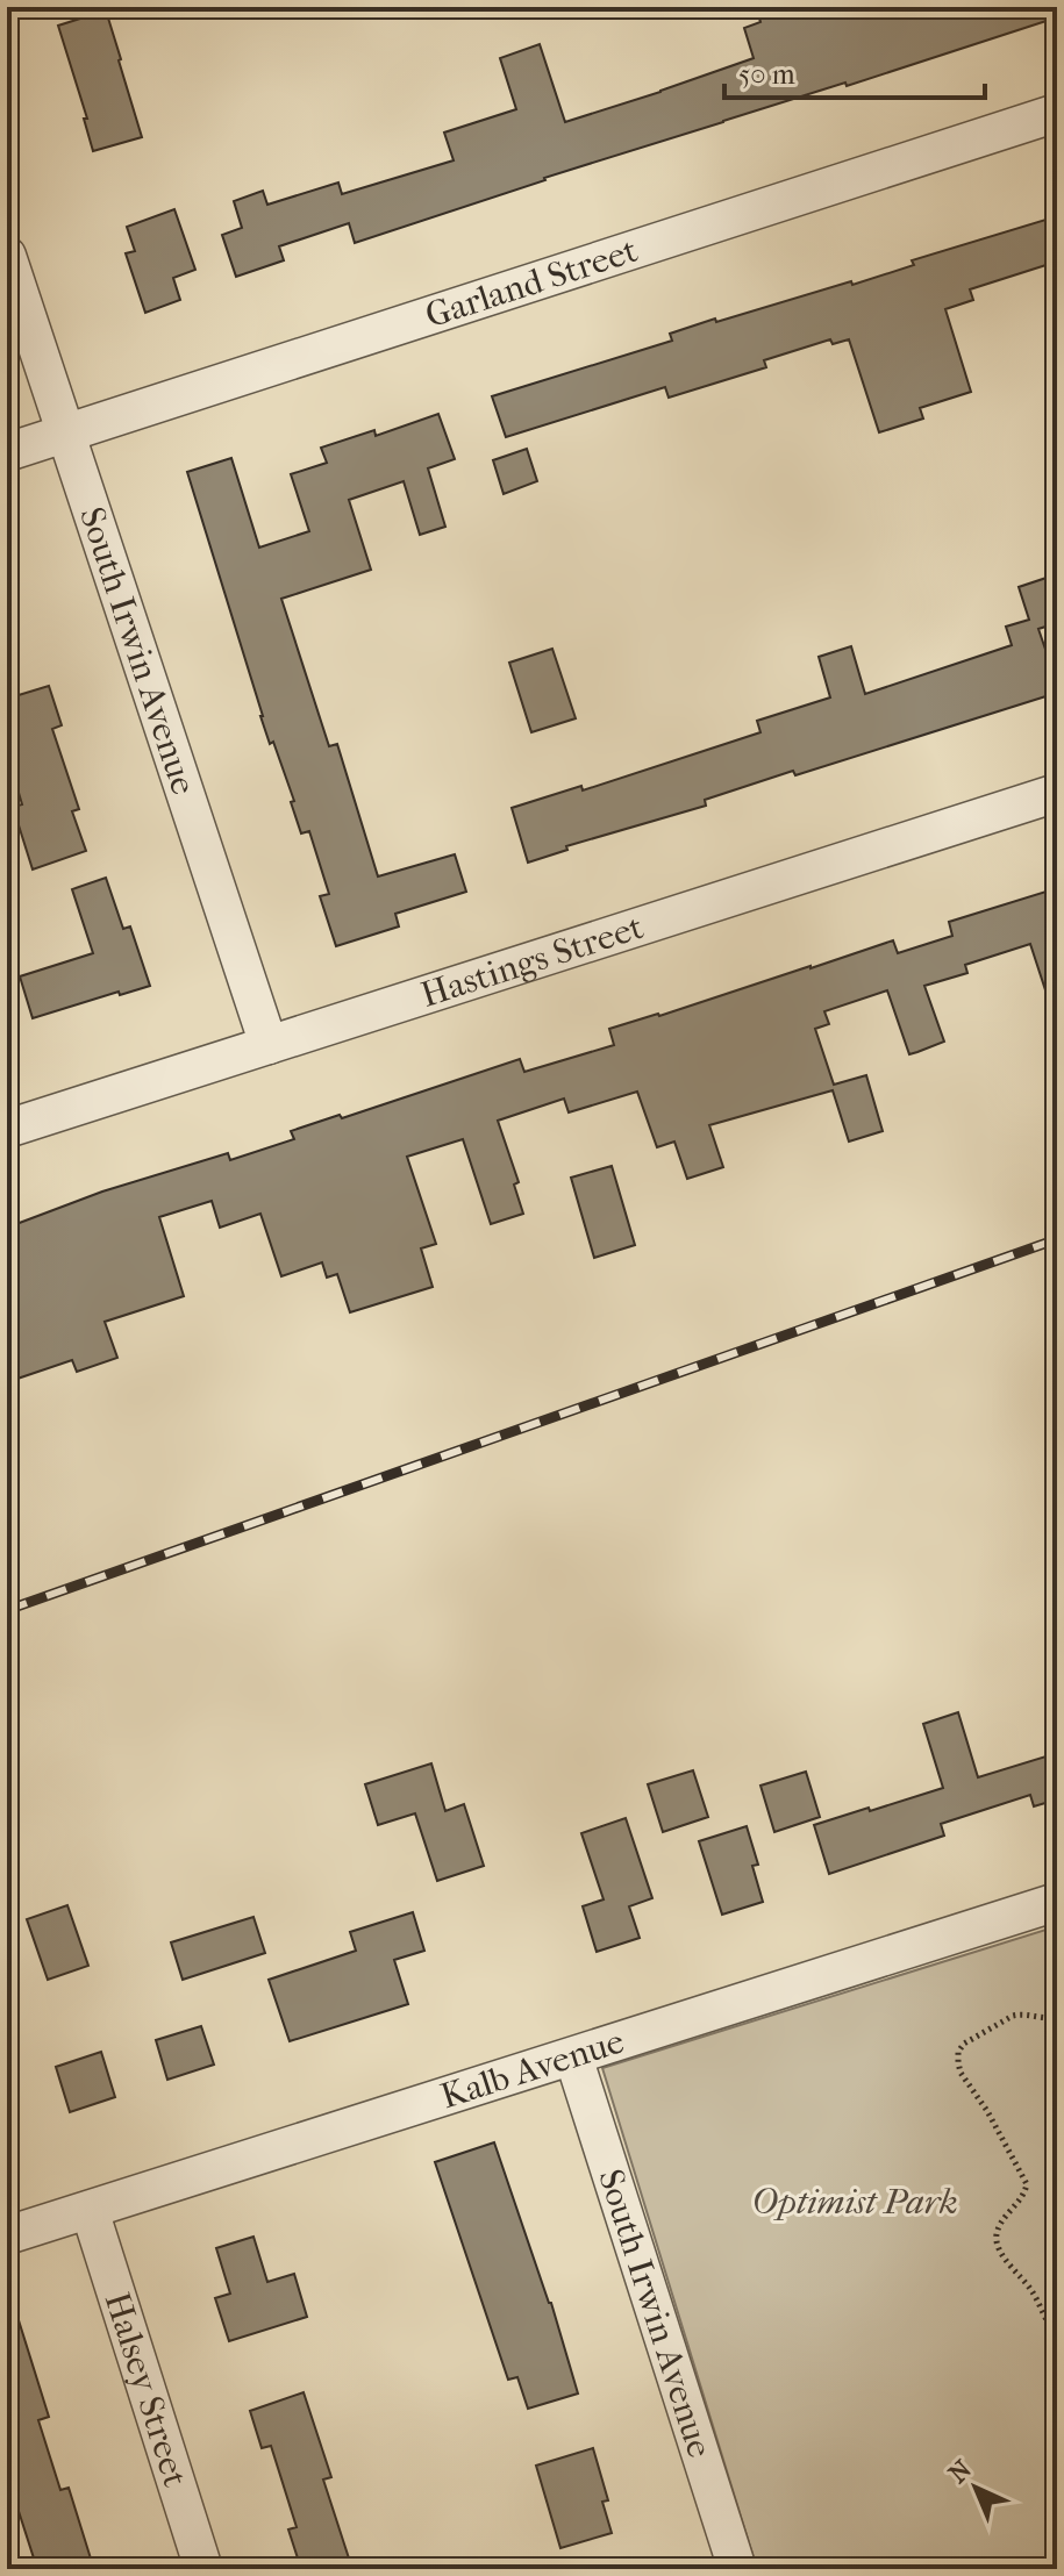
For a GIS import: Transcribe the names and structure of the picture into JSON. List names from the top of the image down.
{
  "streets": {
    "street": [
      "Garland Street",
      "South Irwin Avenue",
      "Hastings Street",
      "Kalb Avenue",
      "Halsey Street"
    ]
  },
  "crossings": [
    ["Garland Street", "South Irwin Avenue"],
    ["South Irwin Avenue", "Hastings Street"],
    ["South Irwin Avenue", "Kalb Avenue"],
    ["Kalb Avenue", "Halsey Street"]
  ],
  "parks": ["Optimist Park"],
  "scale_bar": "50 m",
  "north": "top left"
}
